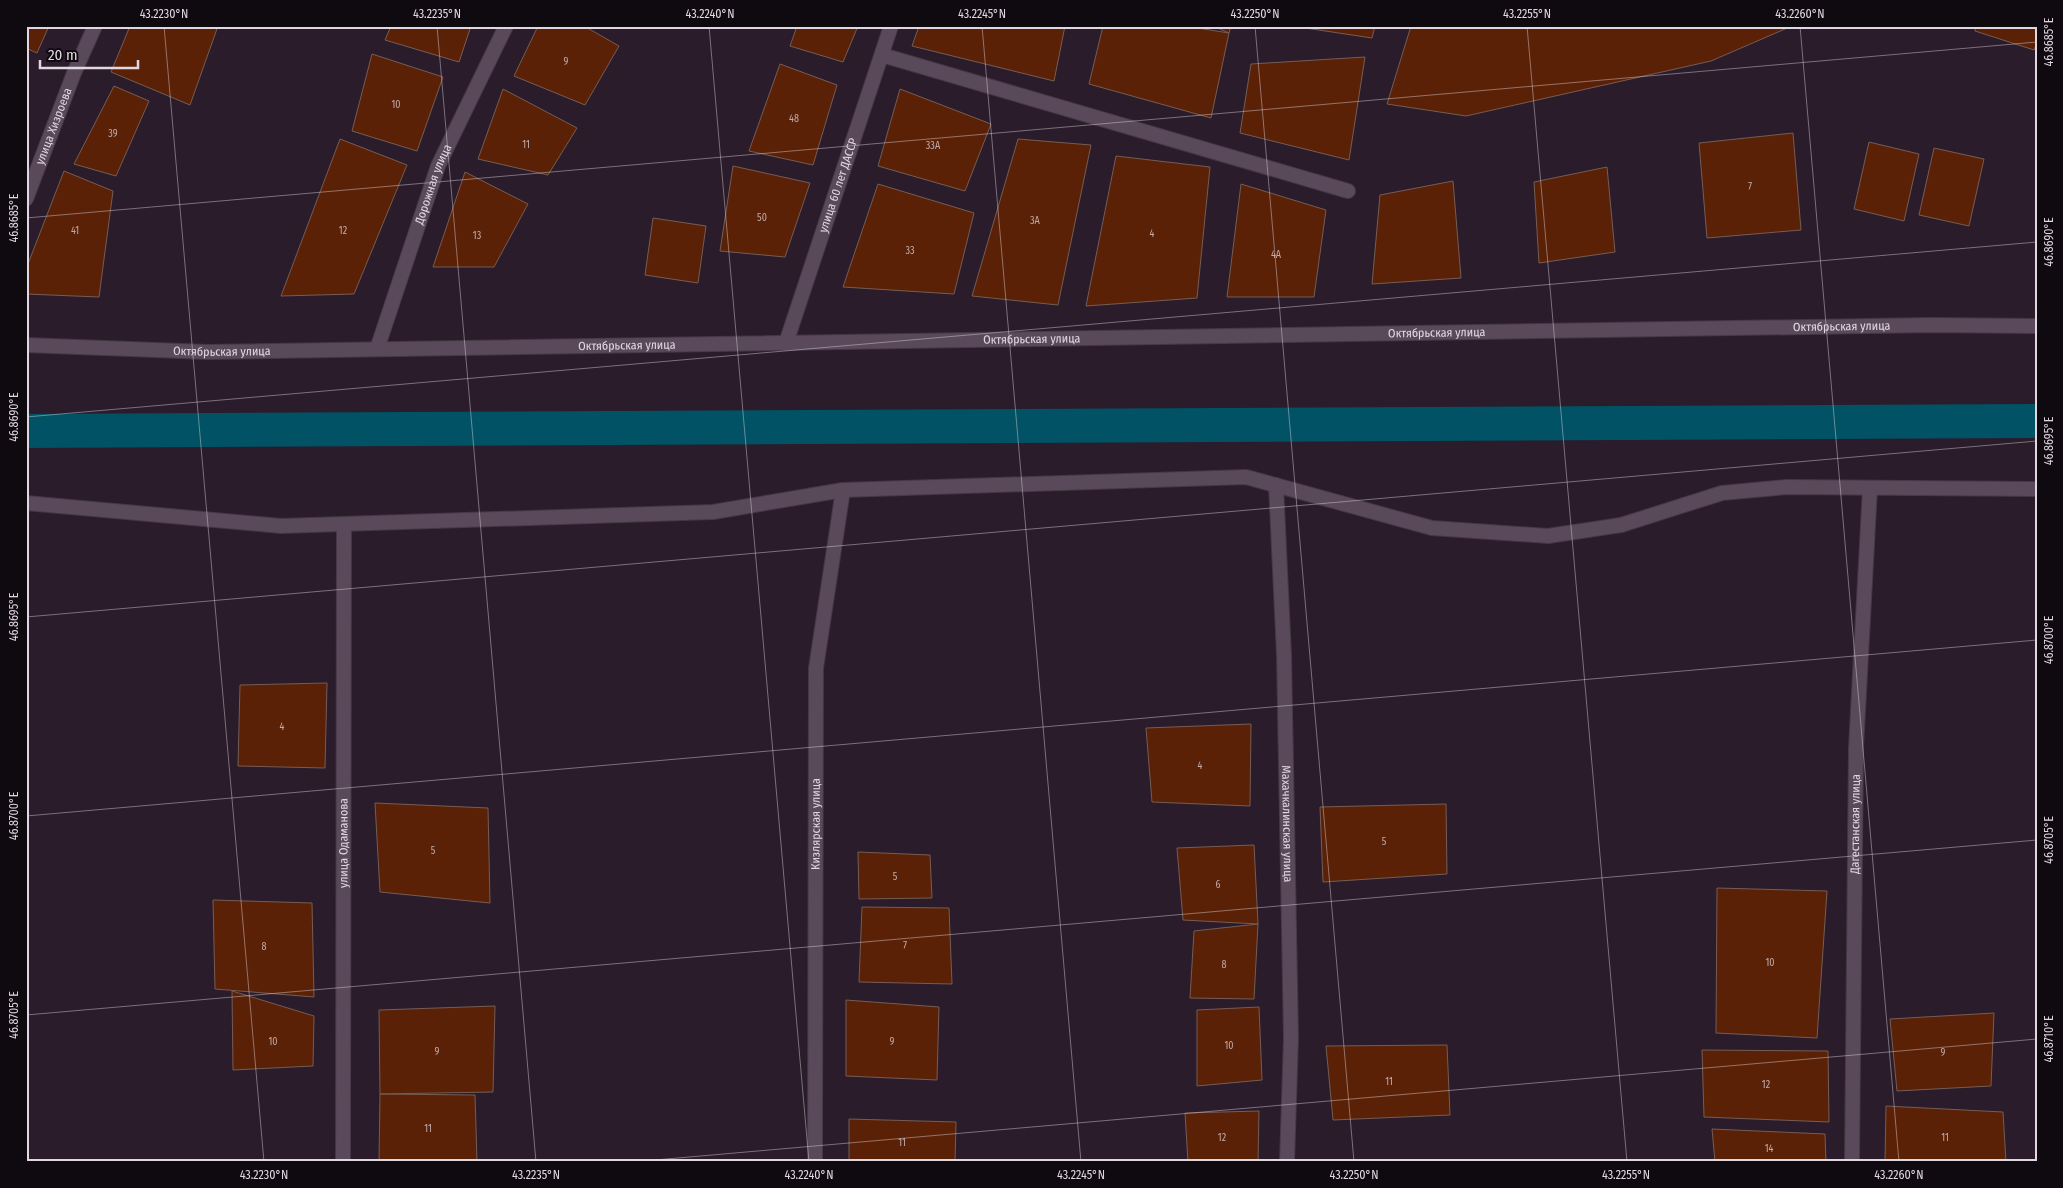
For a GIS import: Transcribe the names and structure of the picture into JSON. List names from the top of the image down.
{
  "streets": {
    "street": [
      "улица Хизроева",
      "Дорожная улица",
      "улица 60 лет ДАССР",
      "Октябрьская улица",
      "Махачкалинская улица",
      "Кизлярская улица",
      "Дагестанская улица",
      "улица Одаманова"
    ]
  },
  "crossings": [
    ["Дорожная улица", "Октябрьская улица"],
    ["улица 60 лет ДАССР", "Октябрьская улица"]
  ],
  "house_numbers": [
    "9",
    "10",
    "48",
    "39",
    "11",
    "33А",
    "7",
    "50",
    "3А",
    "41",
    "12",
    "4",
    "13",
    "33",
    "4А",
    "4",
    "4",
    "5",
    "5",
    "5",
    "6",
    "7",
    "8",
    "10",
    "8",
    "10",
    "9",
    "10",
    "9",
    "9",
    "11",
    "12",
    "11",
    "12",
    "11",
    "11",
    "14"
  ],
  "scale_bar": "20 m",
  "coordinates": [
    "43.2230°N",
    "43.2235°N",
    "43.2240°N",
    "43.2245°N",
    "43.2250°N",
    "43.2255°N",
    "43.2260°N",
    "46.8685°E",
    "46.8690°E",
    "46.8695°E",
    "46.8700°E",
    "46.8705°E",
    "46.8710°E"
  ]
}
